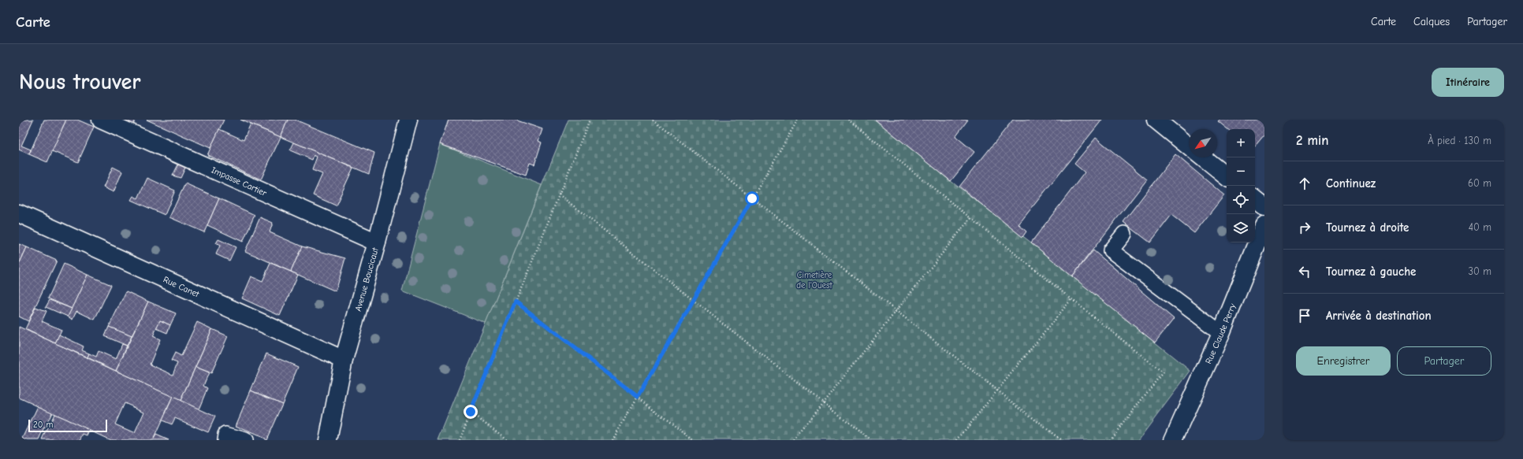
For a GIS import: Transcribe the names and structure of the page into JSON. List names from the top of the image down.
{
  "streets": {
    "street": [
      "Impasse Cartier",
      "Avenue Boucicaut",
      "Rue Canet",
      "Rue Claude Perry"
    ]
  },
  "crossings": [
    ["Impasse Cartier", "Avenue Boucicaut"],
    ["Avenue Boucicaut", "Rue Canet"]
  ],
  "parks": ["Cimetière de l'Ouest"],
  "scale_bar": "20 m",
  "north": "bottom left",
  "page": {
    "header": "Carte",
    "nav": ["Carte", "Calques", "Partager"],
    "buttons": [
      "Itinéraire",
      ["Enregistrer", "Partager"]
    ],
    "title": "Nous trouver",
    "heading": ["2 min", "À pied · 130 m"],
    "map_buttons": ["+", "−"],
    "list": [
      ["Continuez", "60 m"],
      ["Tournez à droite", "40 m"],
      ["Tournez à gauche", "30 m"],
      "Arrivée à destination"
    ],
    "scale": "20 m"
  }
}
